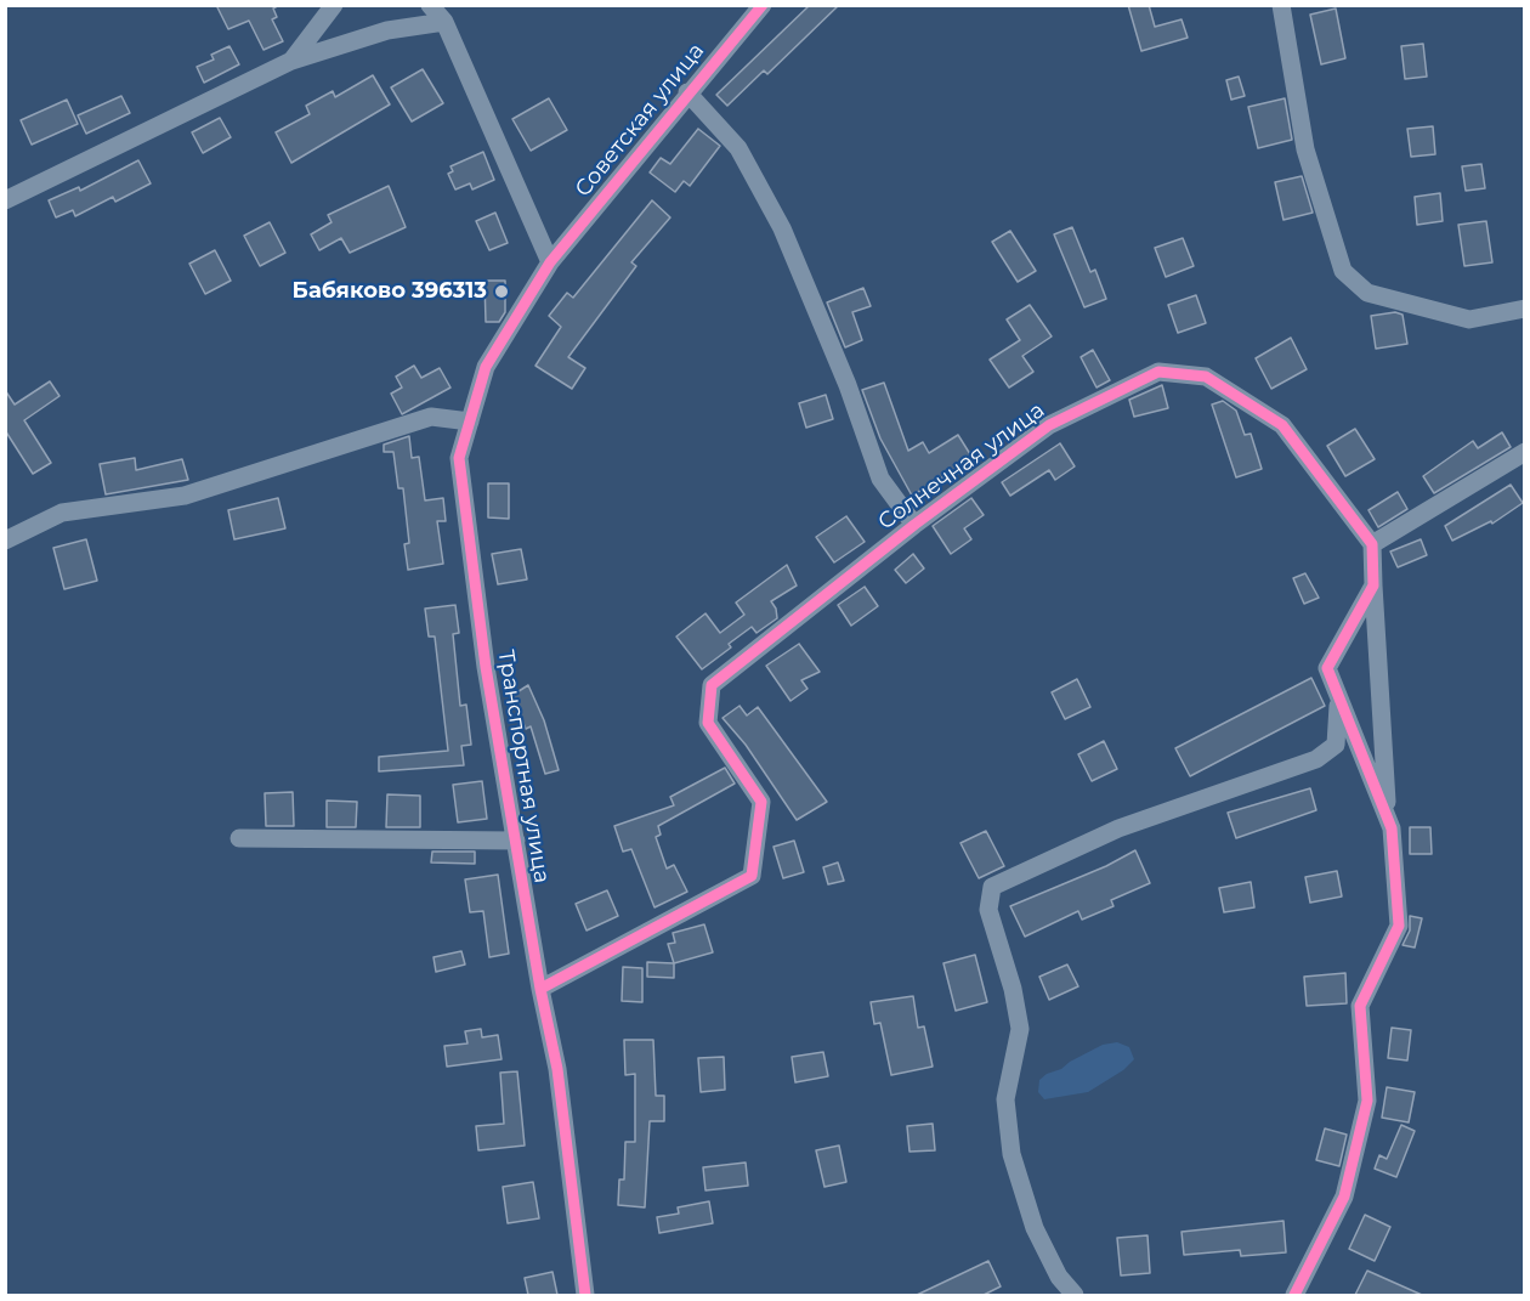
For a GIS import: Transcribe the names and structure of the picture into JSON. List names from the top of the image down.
{
  "streets": {
    "street": ["Советская улица", "Солнечная улица", "Транспортная улица"]
  },
  "crossings": [
    ["Советская улица", "Транспортная улица"],
    ["Солнечная улица", "Транспортная улица"]
  ],
  "places": ["Бабяково 396313"]
}
